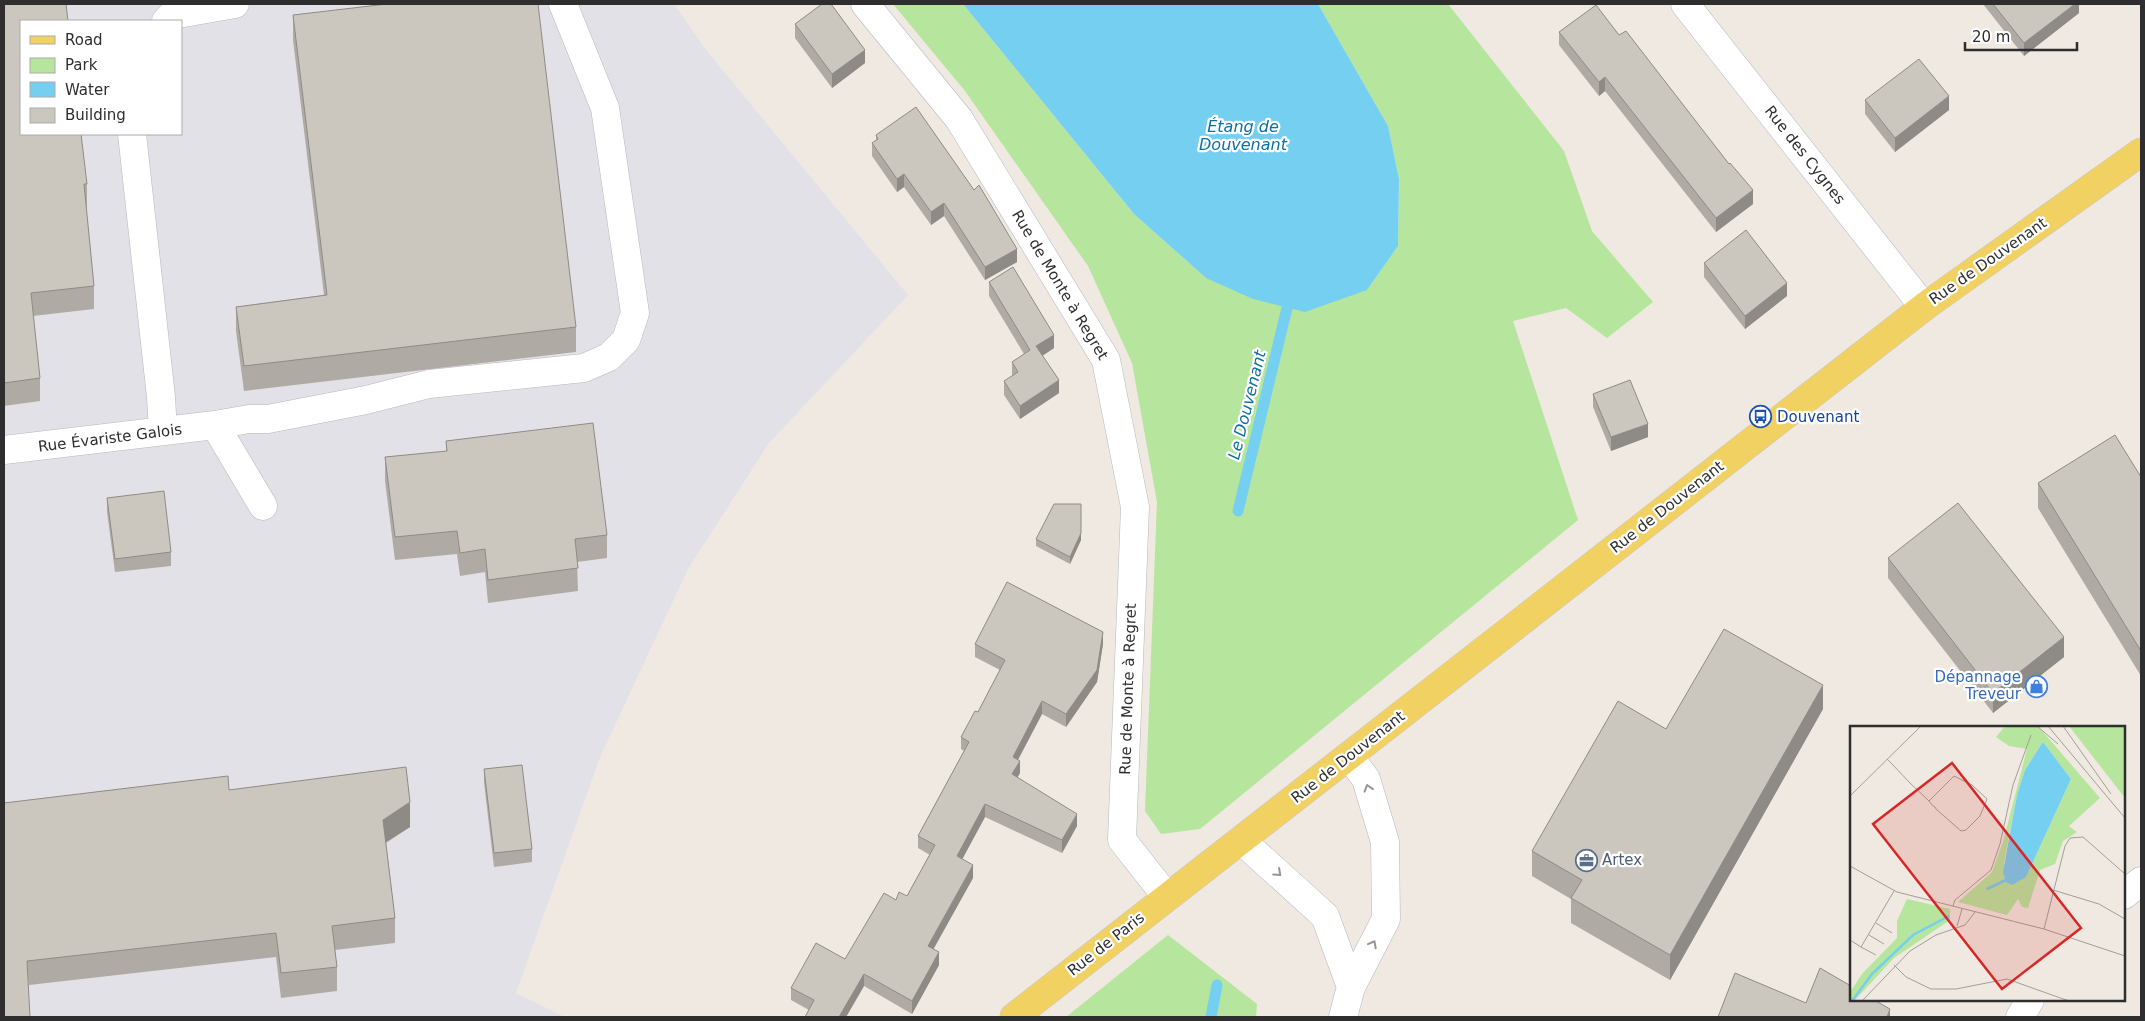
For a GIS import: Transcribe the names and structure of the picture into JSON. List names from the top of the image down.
{
  "streets": {
    "main road": ["Rue de Douvenant", "Rue de Paris"],
    "street": ["Rue des Cygnes", "Rue de Monte à Regret", "Rue Évariste Galois"]
  },
  "crossings": [
    ["Rue des Cygnes", "Rue de Douvenant"],
    ["Rue de Douvenant", "Rue de Paris"],
    ["Rue de Monte à Regret", "Rue de Paris"]
  ],
  "water": ["Étang de Douvenant", "Le Douvenant"],
  "places": {
    "bus stop": ["Douvenant"],
    "shop": ["Dépannage Treveur"],
    "office": ["Artex"]
  },
  "legend": [
    "Road",
    "Park",
    "Water",
    "Building"
  ],
  "scale_bar": "20 m"
}
